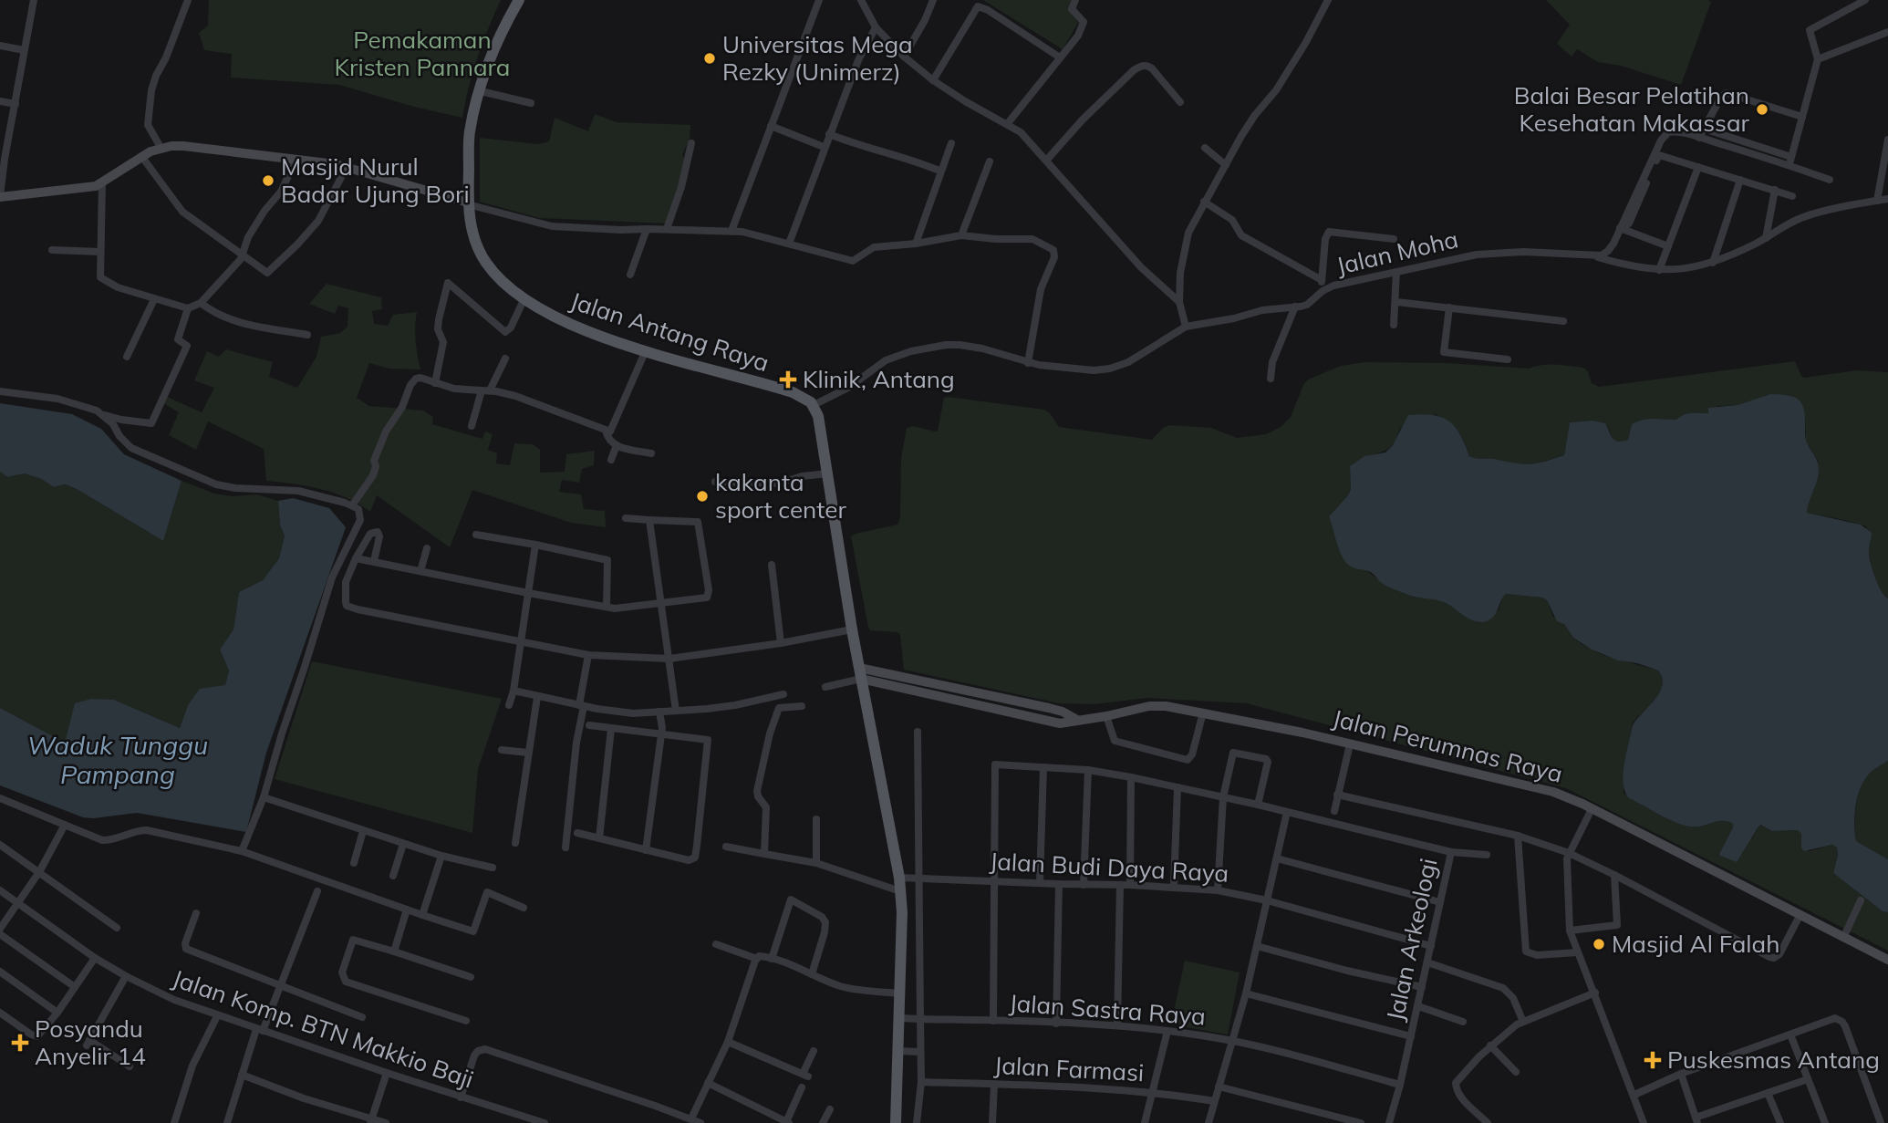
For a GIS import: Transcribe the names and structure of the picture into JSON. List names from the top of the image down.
{
  "streets": {
    "main road": ["Jalan Antang Raya"],
    "street": [
      "Jalan Moha",
      "Jalan Perumnas Raya",
      "Jalan Budi Daya Raya",
      "Jalan Arkeologi",
      "Jalan Sastra Raya",
      "Jalan Komp. BTN Makkio Baji",
      "Jalan Farmasi"
    ]
  },
  "crossings": [
    ["Jalan Moha", "Jalan Antang Raya"],
    ["Jalan Budi Daya Raya", "Jalan Arkeologi"],
    ["Jalan Arkeologi", "Jalan Sastra Raya"]
  ],
  "water": ["Waduk Tunggu Pampang"],
  "parks": ["Pemakaman Kristen Pannara"],
  "places": {
    "other": [
      "Universitas Mega Rezky (Unimerz)",
      "Balai Besar Pelatihan Kesehatan Makassar",
      "Masjid Nurul Badar Ujung Bori",
      "kakanta sport center",
      "Masjid Al Falah"
    ],
    "health": ["Klinik, Antang", "Posyandu Anyelir 14", "Puskesmas Antang"]
  }
}
